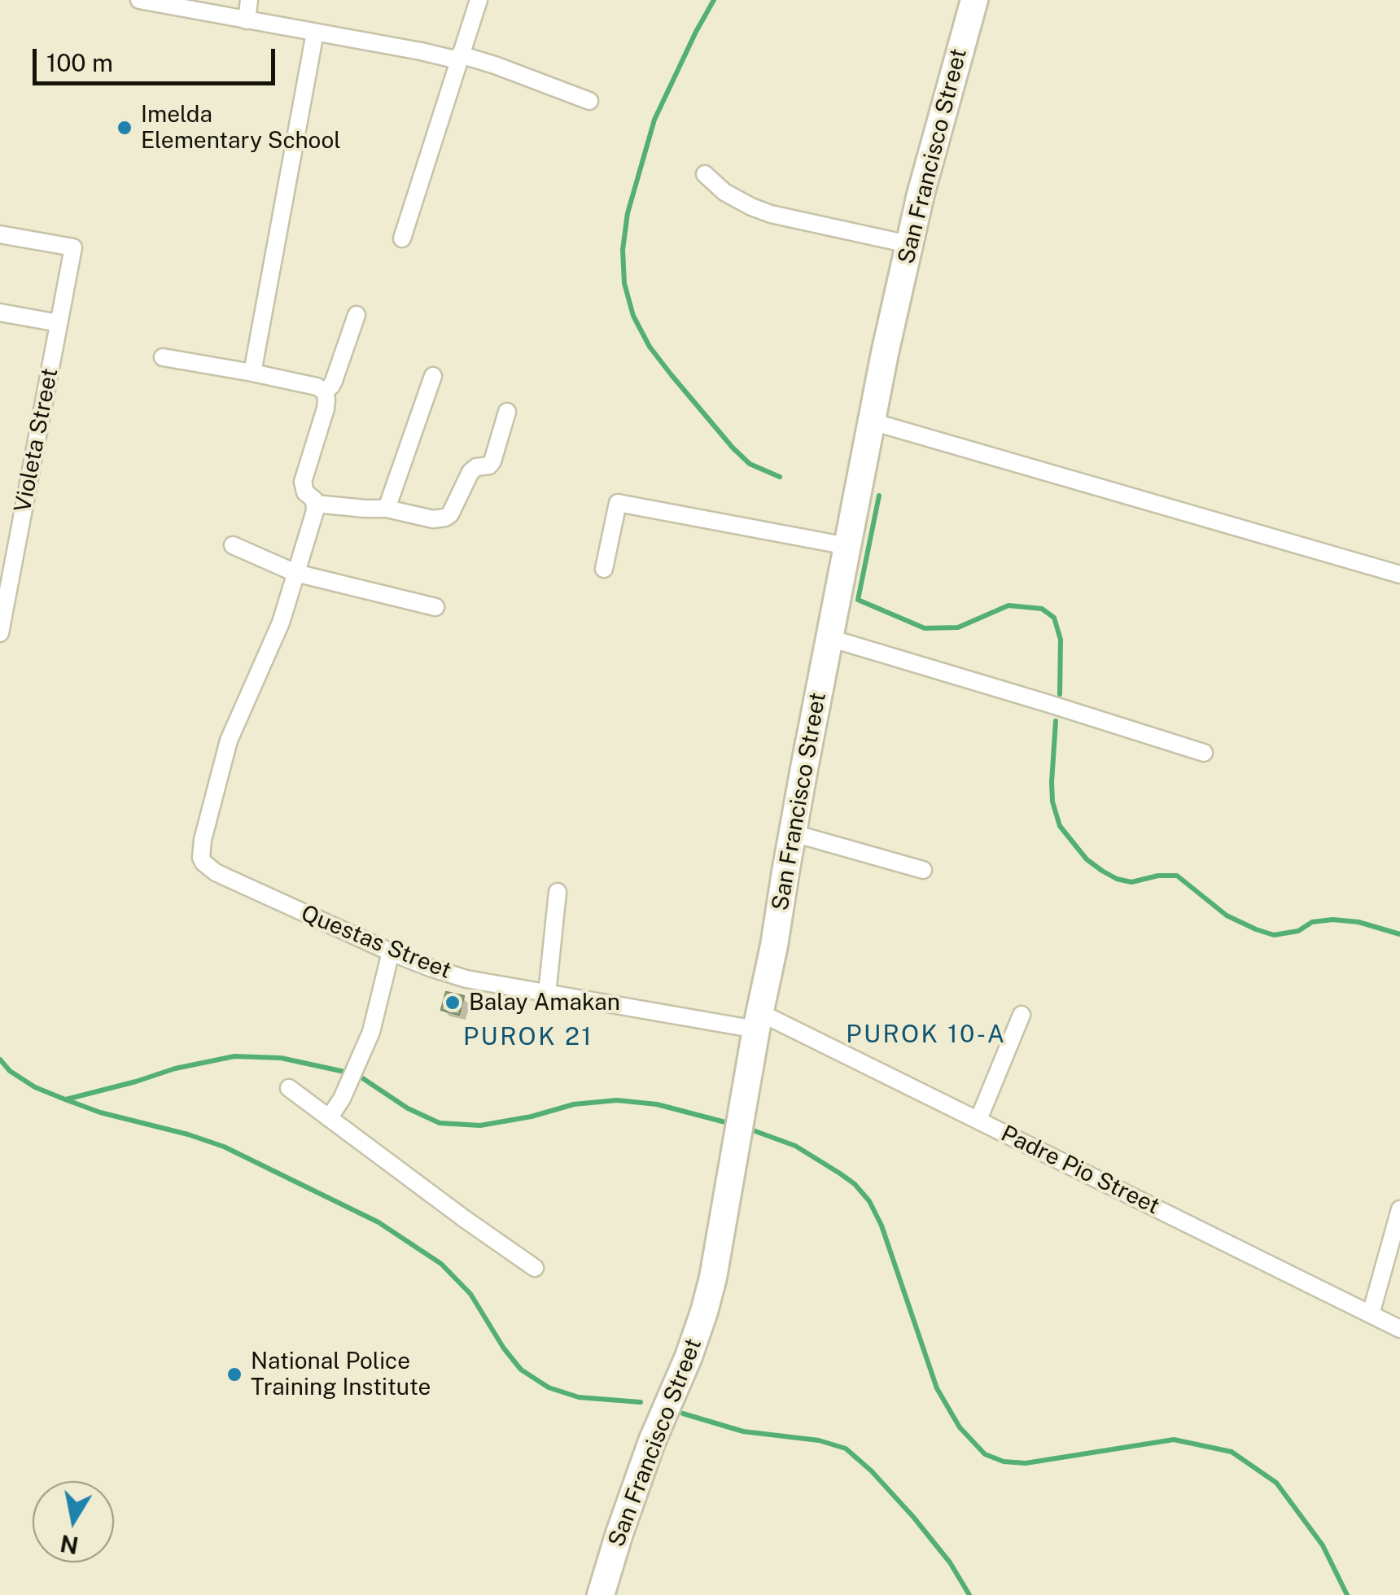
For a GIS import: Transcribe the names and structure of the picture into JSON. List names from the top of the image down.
{
  "streets": {
    "main road": ["San Francisco Street"],
    "street": ["Violeta Street", "Questas Street", "Padre Pio Street"]
  },
  "crossings": [
    ["San Francisco Street", "Questas Street"],
    ["San Francisco Street", "Padre Pio Street"],
    ["Questas Street", "Padre Pio Street"]
  ],
  "districts": ["PUROK 10-A", "PUROK 21"],
  "places": ["Imelda Elementary School", "Balay Amakan", "National Police Training Institute"],
  "scale_bar": "100 m",
  "north": "bottom"
}
